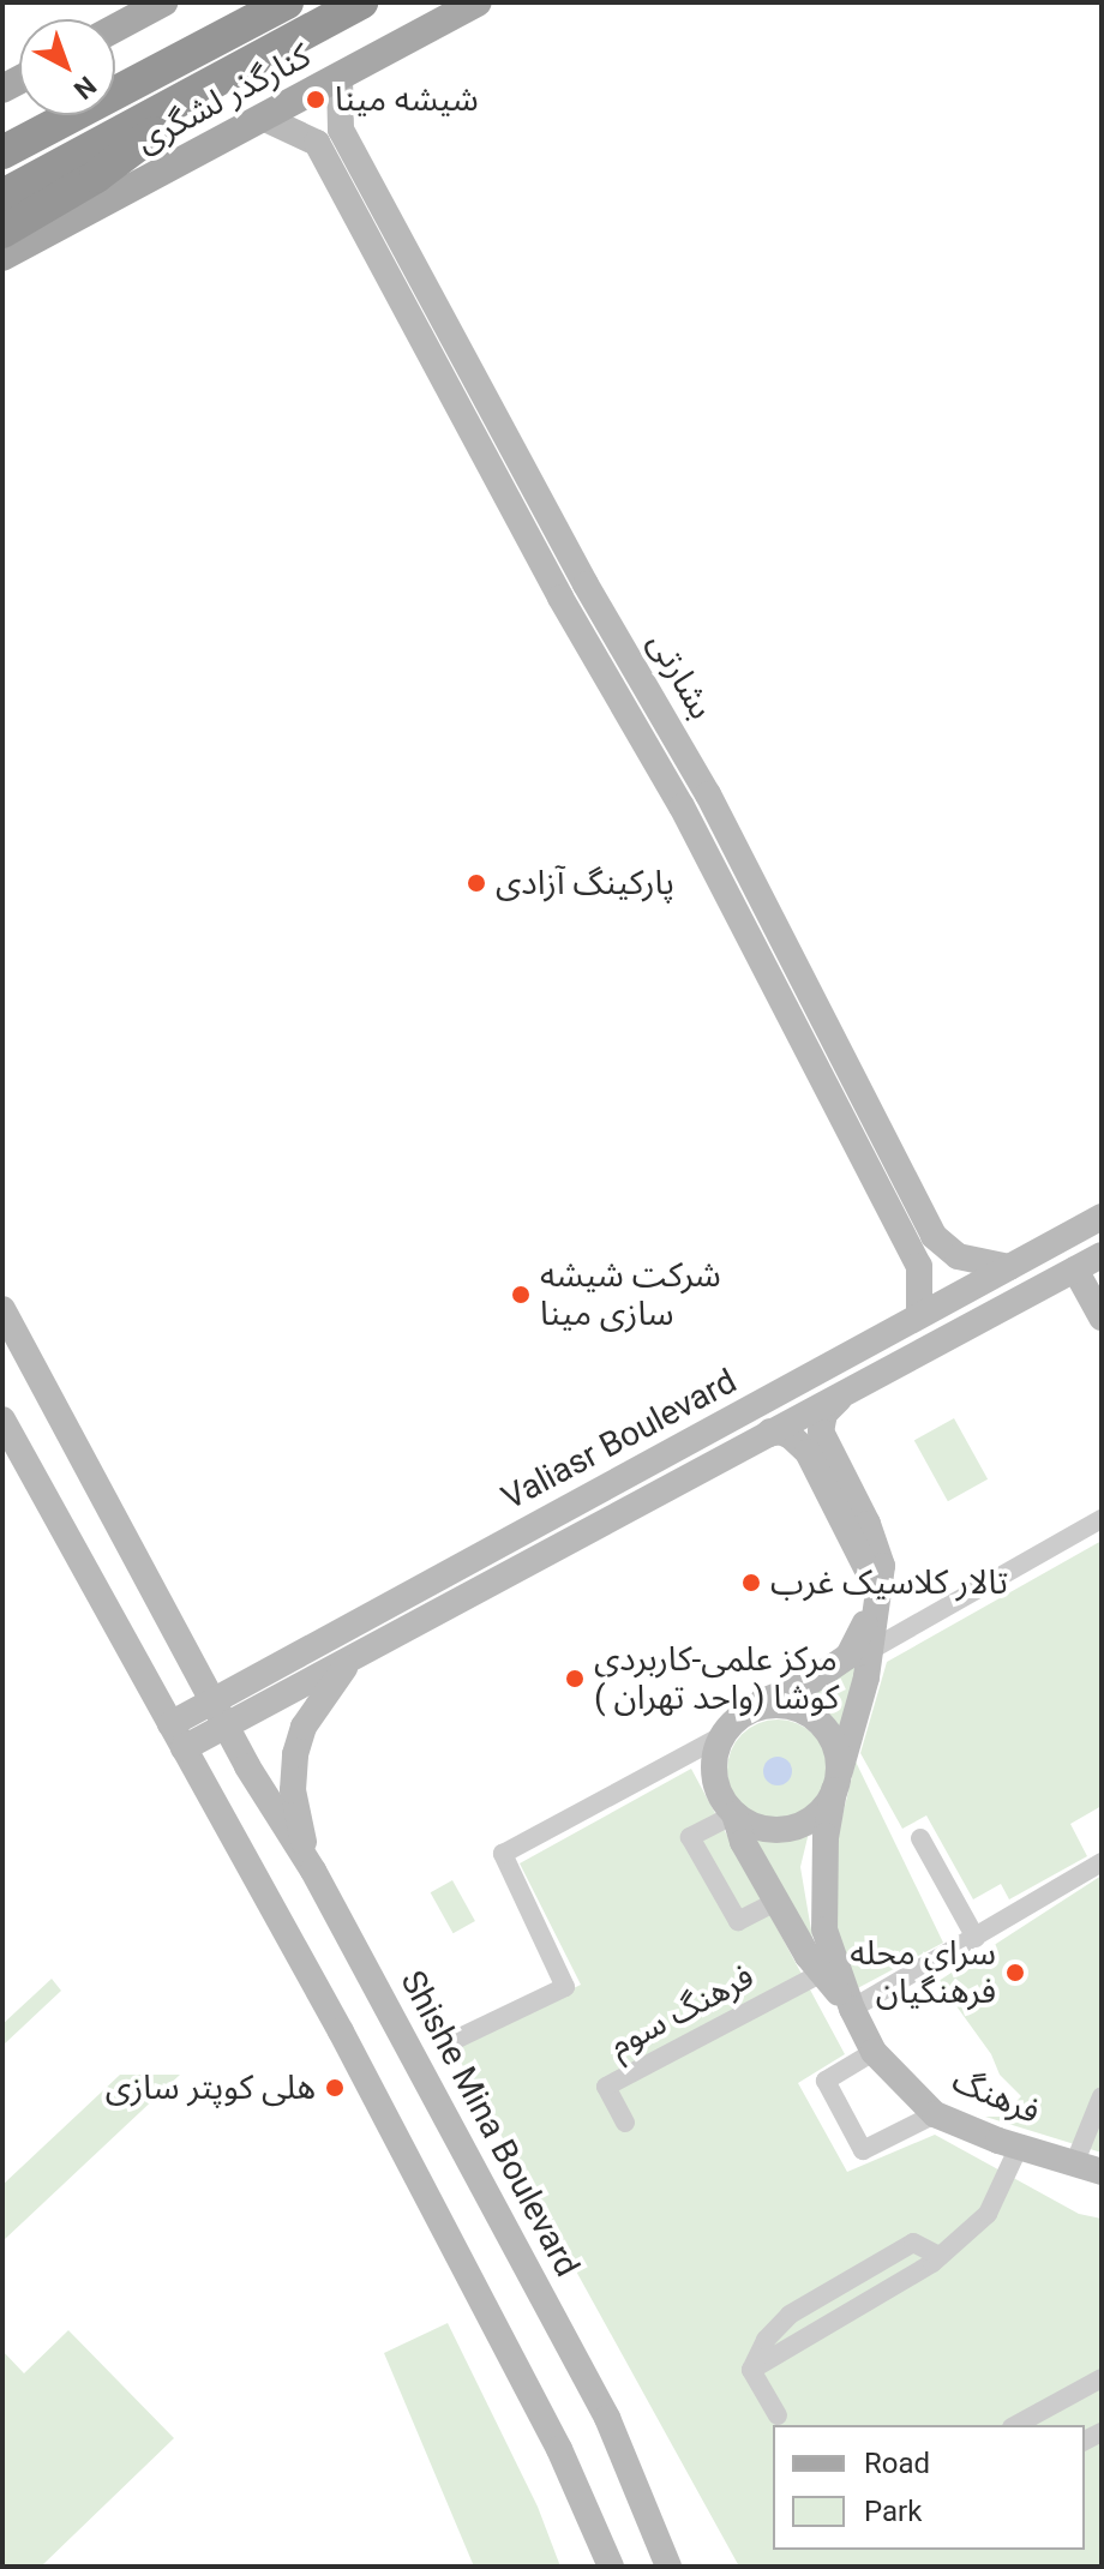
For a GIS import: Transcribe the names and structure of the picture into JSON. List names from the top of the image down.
{
  "streets": {
    "main road": [
      "کنارگذر لشگری",
      "بشارتی",
      "Valiasr Boulevard",
      "فرهنگ",
      "Shishe Mina Boulevard"
    ],
    "street": ["فرهنگ سوم"]
  },
  "crossings": [
    ["کنارگذر لشگری", "بشارتی"],
    ["بشارتی", "Valiasr Boulevard"],
    ["Valiasr Boulevard", "Shishe Mina Boulevard"],
    ["فرهنگ سوم", "فرهنگ"]
  ],
  "places": [
    "شیشه مینا",
    "پارکینگ آزادی",
    "شرکت شیشه سازی مینا",
    "تالار کلاسیک غرب",
    "مرکز علمی-کاربردی کوشا (واحد تهران )",
    "سرای محله فرهنگیان",
    "هلی کوپتر سازی"
  ],
  "legend": ["Road", "Park"],
  "north": "bottom right"
}
